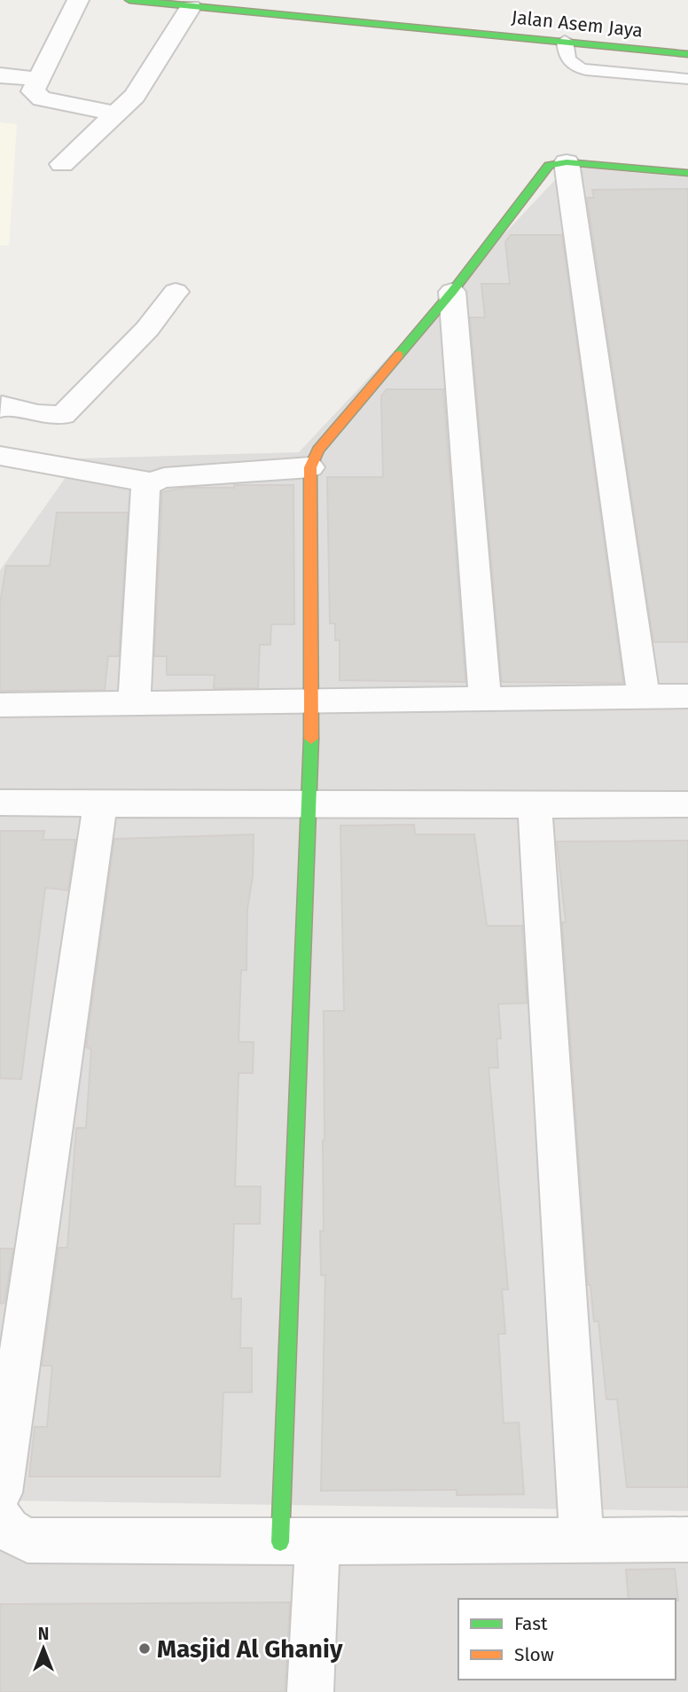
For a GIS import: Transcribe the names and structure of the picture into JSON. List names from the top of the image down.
{
  "streets": {
    "street": ["Jalan Asem Jaya"]
  },
  "places": ["Masjid Al Ghaniy"],
  "legend": ["Fast", "Slow"],
  "north": "top"
}
